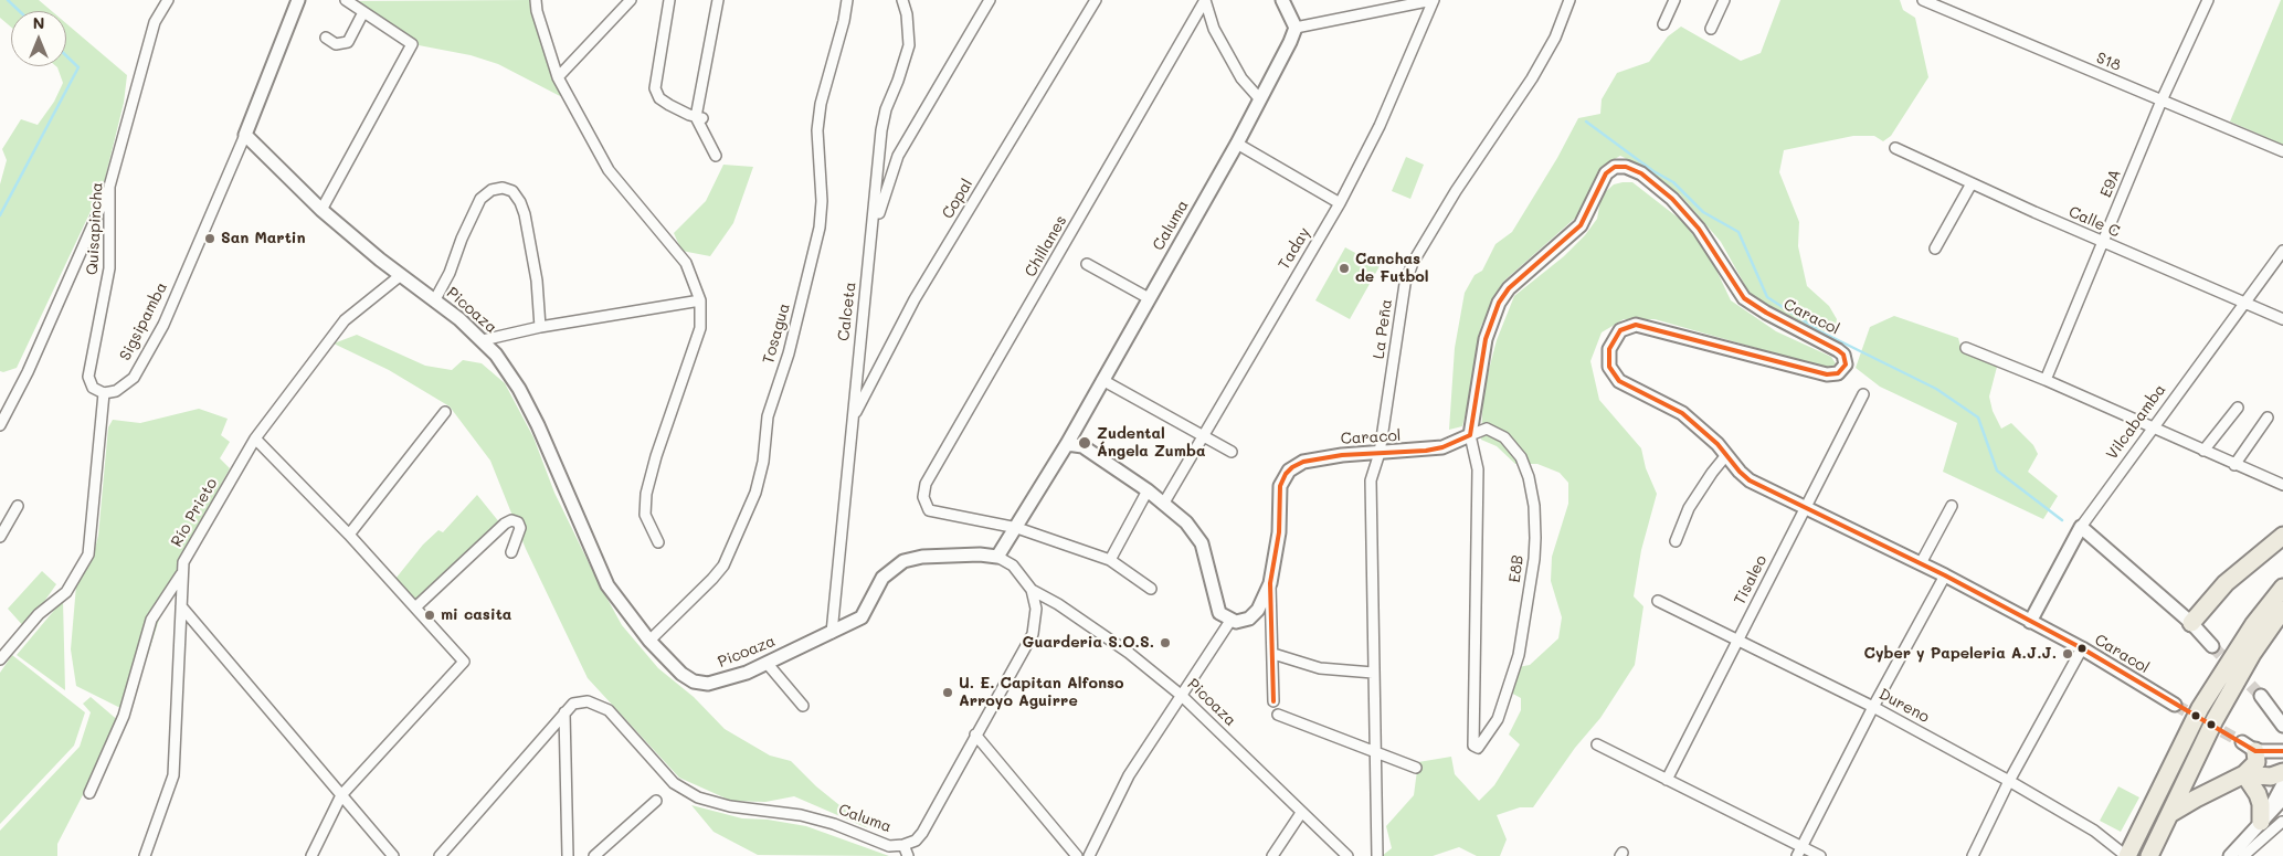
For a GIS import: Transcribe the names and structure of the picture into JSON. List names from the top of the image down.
{
  "streets": {
    "street": [
      "S18",
      "E9A",
      "Copal",
      "Calle C",
      "Caluma",
      "Quisapincha",
      "Chillanes",
      "Taday",
      "Picoaza",
      "Calceta",
      "Caracol",
      "Sigsipamba",
      "La Peña",
      "Tosagua",
      "Vilcabamba",
      "Río Prieto",
      "E8B",
      "Tisaleo",
      "Dureno"
    ]
  },
  "crossings": [
    ["S18", "E9A"],
    ["E9A", "Calle C"],
    ["Copal", "Calceta"],
    ["Calle C", "Vilcabamba"],
    ["Caluma", "Chillanes"],
    ["Caluma", "Picoaza"],
    ["Quisapincha", "Sigsipamba"],
    ["Picoaza", "Calceta"],
    ["Picoaza", "Sigsipamba"],
    ["Picoaza", "Tosagua"],
    ["Picoaza", "Río Prieto"],
    ["Caracol", "La Peña"],
    ["Caracol", "Vilcabamba"],
    ["Caracol", "E8B"],
    ["Caracol", "Tisaleo"],
    ["Tisaleo", "Dureno"]
  ],
  "places": [
    "San Martin",
    "Canchas de Futbol",
    "Zudental Ángela Zumba",
    "mi casita",
    "Guarderia S.O.S.",
    "Cyber y Papeleria A.J.J.",
    "U. E. Capitan Alfonso Arroyo Aguirre"
  ],
  "north": "top"
}
